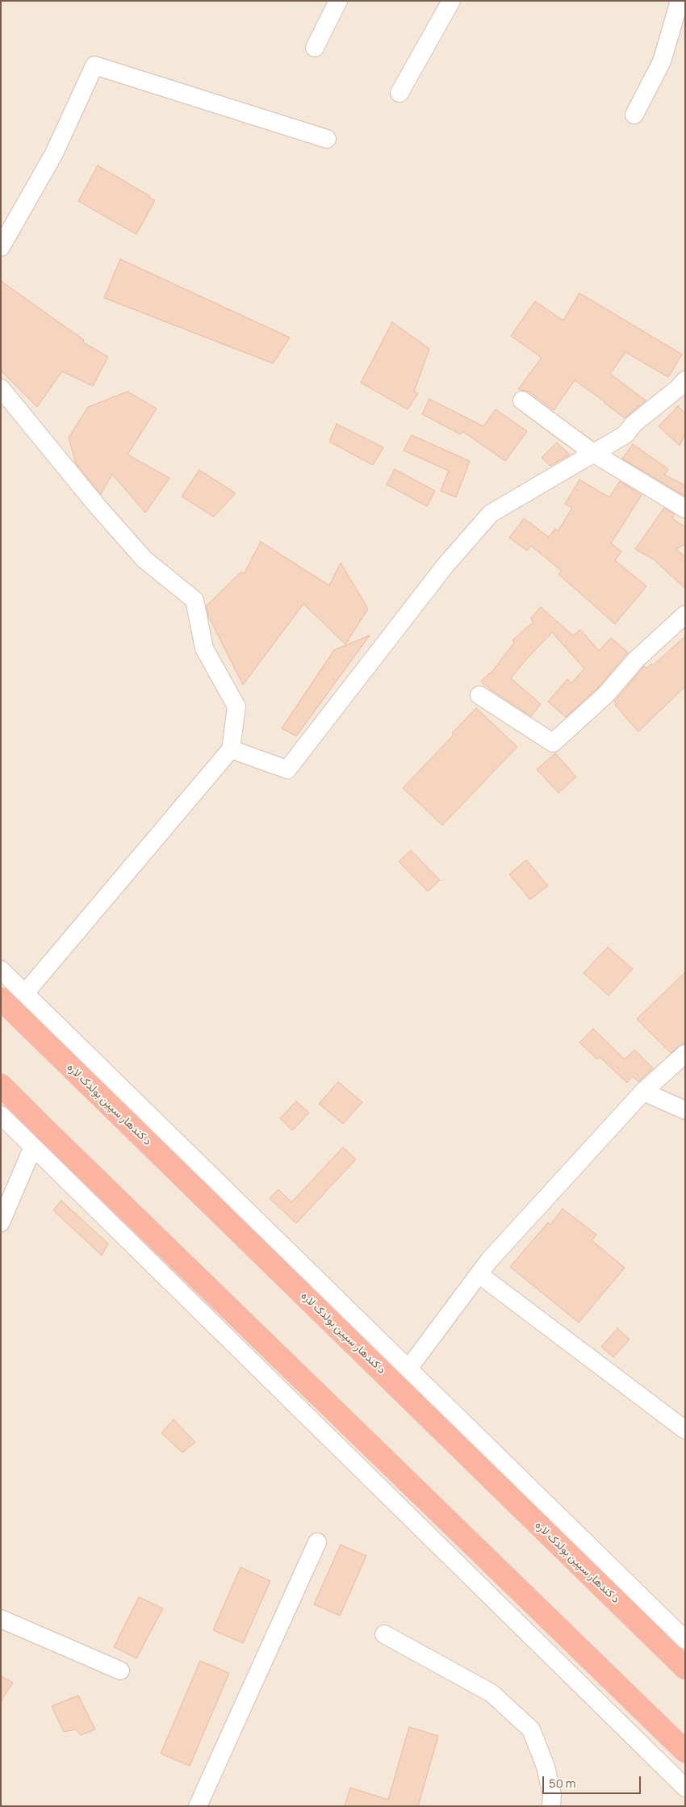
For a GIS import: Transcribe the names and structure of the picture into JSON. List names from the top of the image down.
{
  "streets": {
    "highway": ["د کندهار سپین بولدک لاره"]
  },
  "scale_bar": "50 m"
}
